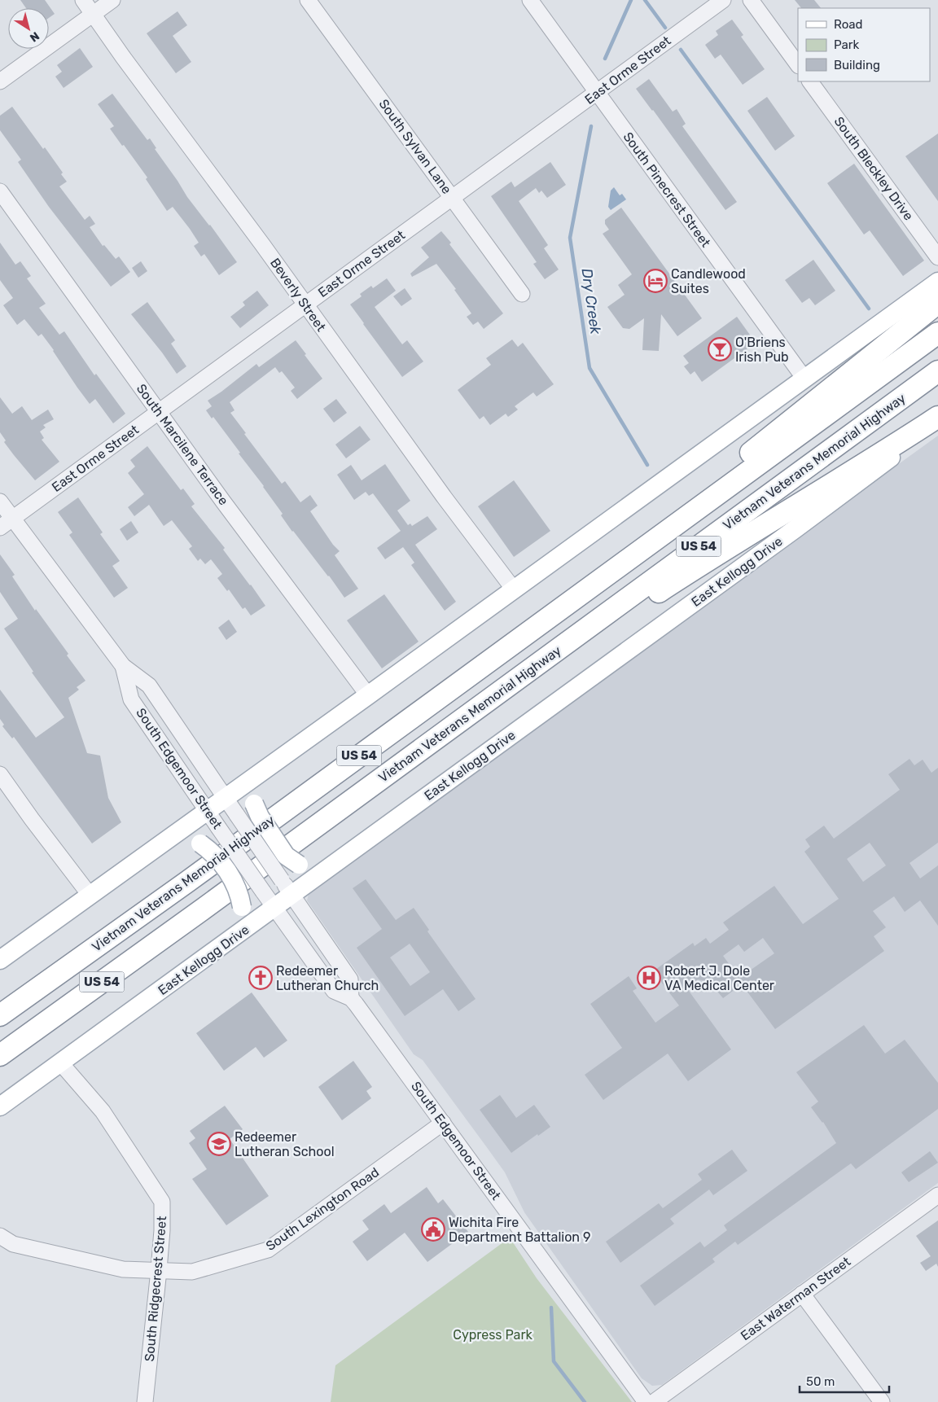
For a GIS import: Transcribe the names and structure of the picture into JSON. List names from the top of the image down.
{
  "streets": {
    "highway": ["Vietnam Veterans Memorial Highway", "US 54"],
    "main road": ["East Kellogg Drive"],
    "street": [
      "East Orme Street",
      "South Sylvan Lane",
      "South Bleckley Drive",
      "South Pinecrest Street",
      "Beverly Street",
      "South Marcilene Terrace",
      "South Edgemoor Street",
      "South Lexington Road",
      "South Ridgecrest Street",
      "East Waterman Street"
    ]
  },
  "crossings": [
    ["East Orme Street", "South Sylvan Lane"],
    ["East Orme Street", "South Pinecrest Street"],
    ["East Orme Street", "Beverly Street"],
    ["East Orme Street", "South Marcilene Terrace"],
    ["East Orme Street", "South Edgemoor Street"],
    ["East Kellogg Drive", "South Edgemoor Street"],
    ["East Kellogg Drive", "South Ridgecrest Street"],
    ["South Edgemoor Street", "South Lexington Road"],
    ["South Lexington Road", "South Ridgecrest Street"]
  ],
  "water": ["Dry Creek"],
  "parks": ["Cypress Park"],
  "places": {
    "hotel": ["Candlewood Suites"],
    "bar": ["O'Briens Irish Pub"],
    "church": ["Redeemer Lutheran Church"],
    "hospital": ["Robert J. Dole VA Medical Center"],
    "school or university": ["Redeemer Lutheran School"],
    "public building": ["Wichita Fire Department Battalion 9"]
  },
  "legend": ["Road", "Park", "Building"],
  "scale_bar": "50 m",
  "north": "bottom right"
}
